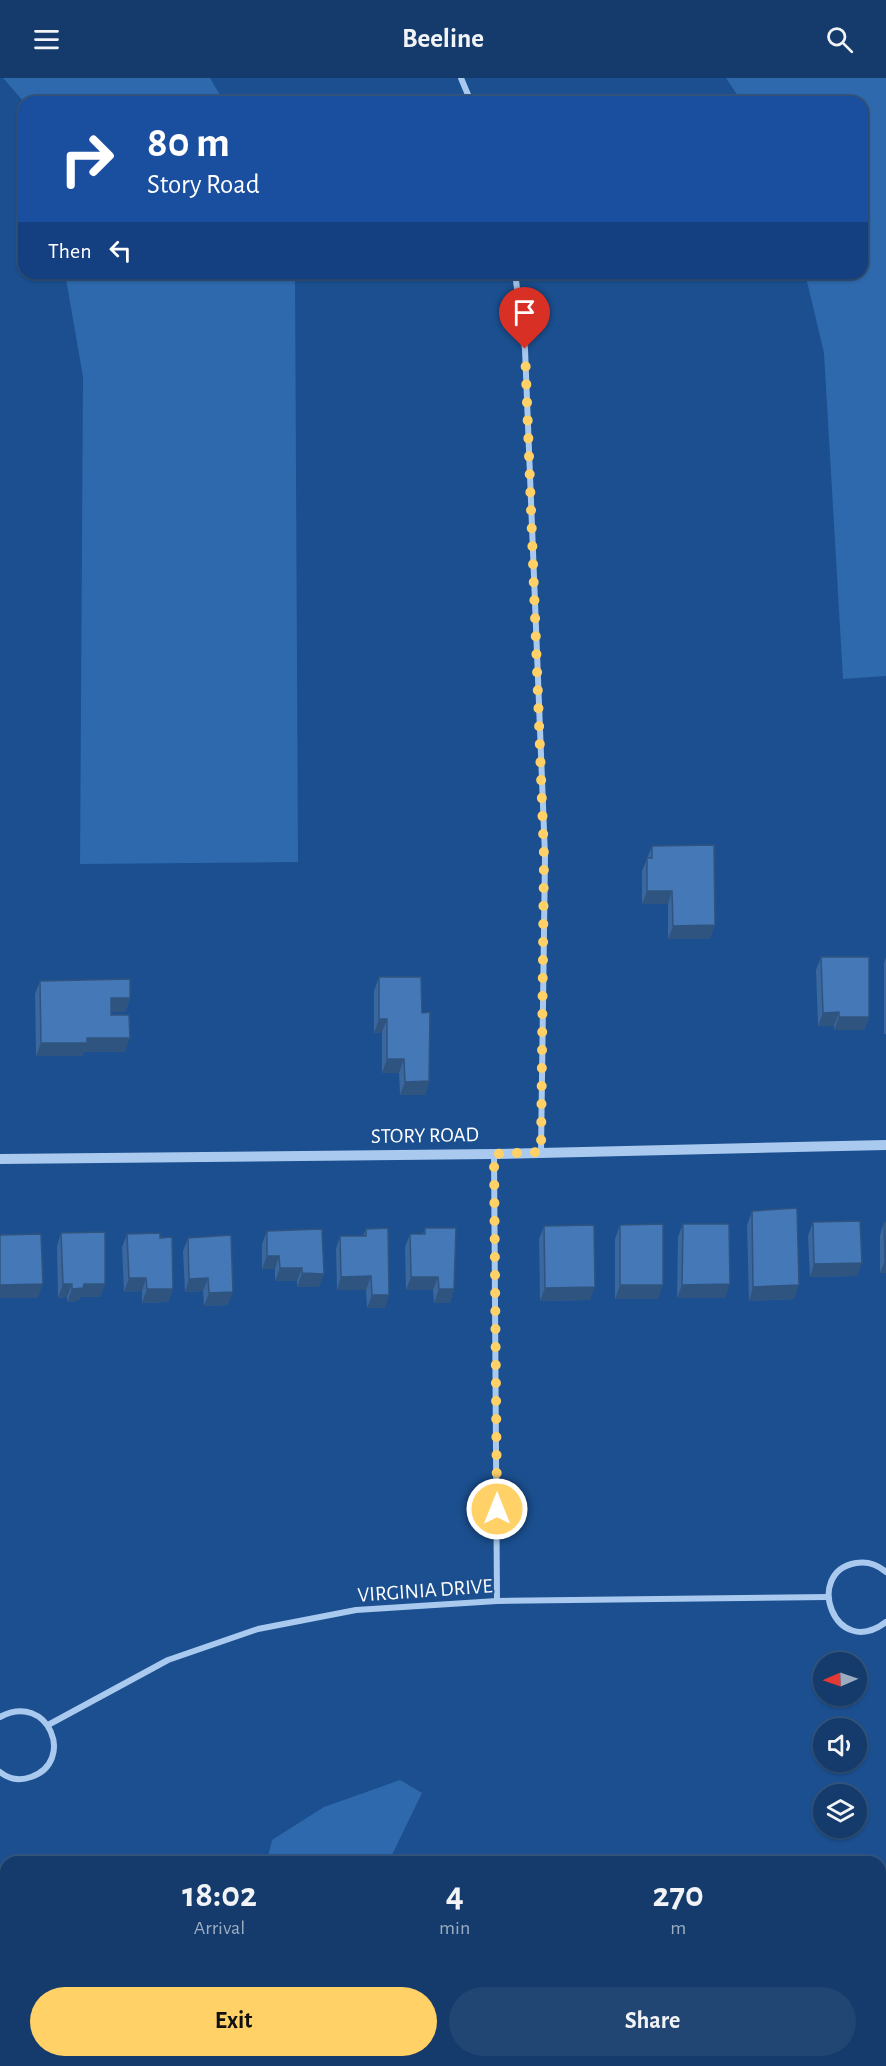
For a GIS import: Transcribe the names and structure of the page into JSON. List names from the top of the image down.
{
  "streets": {
    "street": ["STORY ROAD", "VIRGINIA DRIVE"]
  },
  "north": "left",
  "page": {
    "header": "Beeline",
    "turn": ["80 m", "Story Road"],
    "then": "Then",
    "eta": [
      "18:02",
      "Arrival",
      "4",
      "min",
      "270",
      "m"
    ],
    "buttons": ["Exit", "Share"]
  }
}
